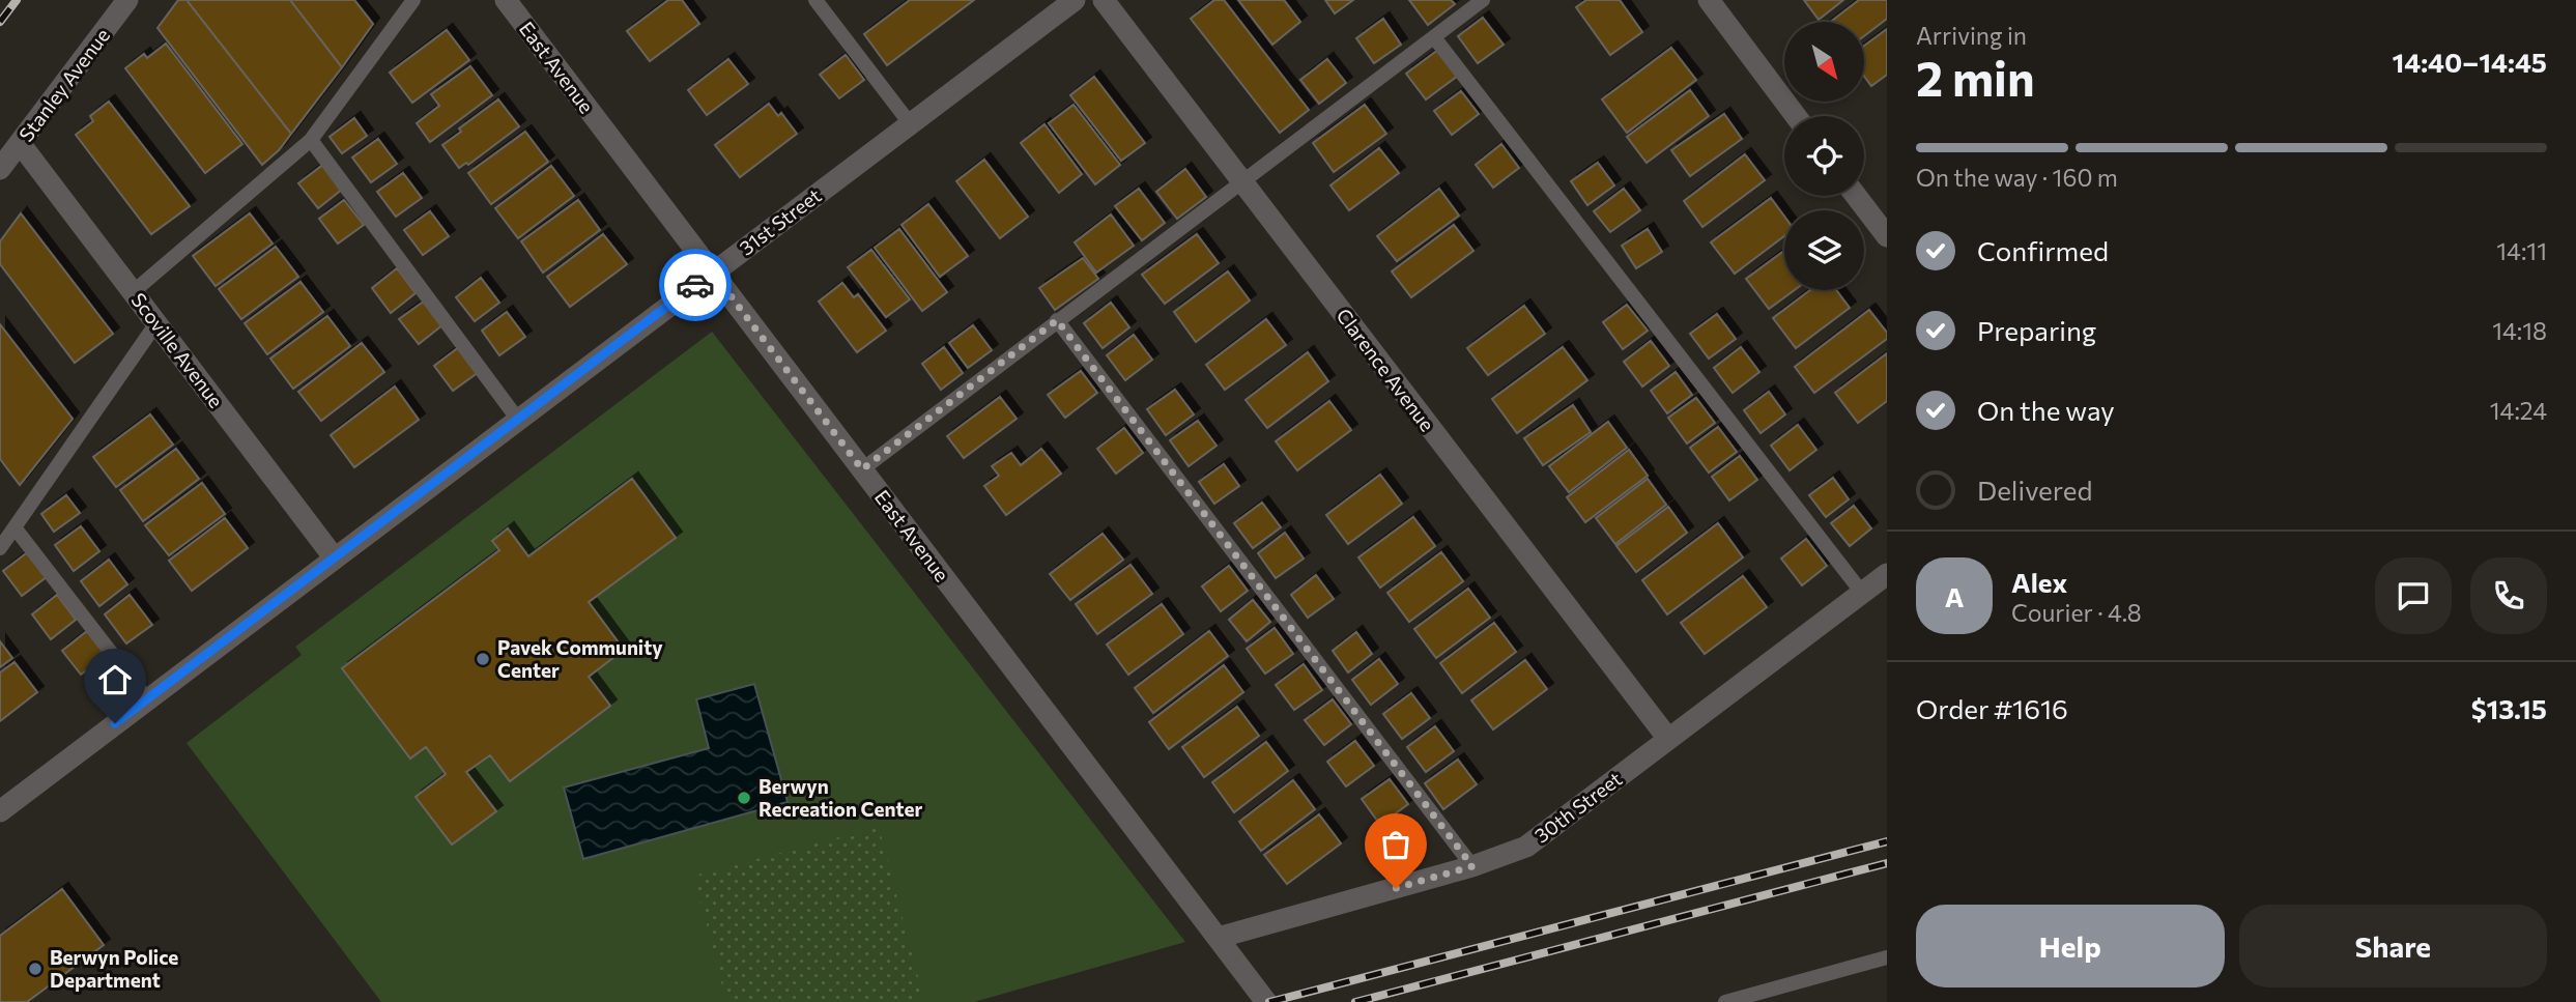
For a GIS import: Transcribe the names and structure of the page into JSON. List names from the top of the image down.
{
  "streets": {
    "street": [
      "East Avenue",
      "Stanley Avenue",
      "31st Street",
      "Scoville Avenue",
      "Clarence Avenue",
      "30th Street"
    ]
  },
  "crossings": [
    ["East Avenue", "31st Street"],
    ["East Avenue", "30th Street"],
    ["Stanley Avenue", "Scoville Avenue"],
    ["31st Street", "Scoville Avenue"],
    ["Clarence Avenue", "30th Street"]
  ],
  "places": ["Pavek Community Center", "Berwyn Recreation Center", "Berwyn Police Department"],
  "north": "bottom right",
  "page": {
    "heading": ["2 min", "Arriving in", "14:40–14:45"],
    "panel": [
      "Alex",
      "Courier · 4.8",
      "Order #1616",
      "$13.15"
    ],
    "bar": "On the way · 160 m",
    "list": [
      ["Confirmed", "14:11"],
      ["Preparing", "14:18"],
      ["On the way", "14:24"],
      "Delivered"
    ],
    "round": "A",
    "buttons": ["Help", "Share"]
  }
}
